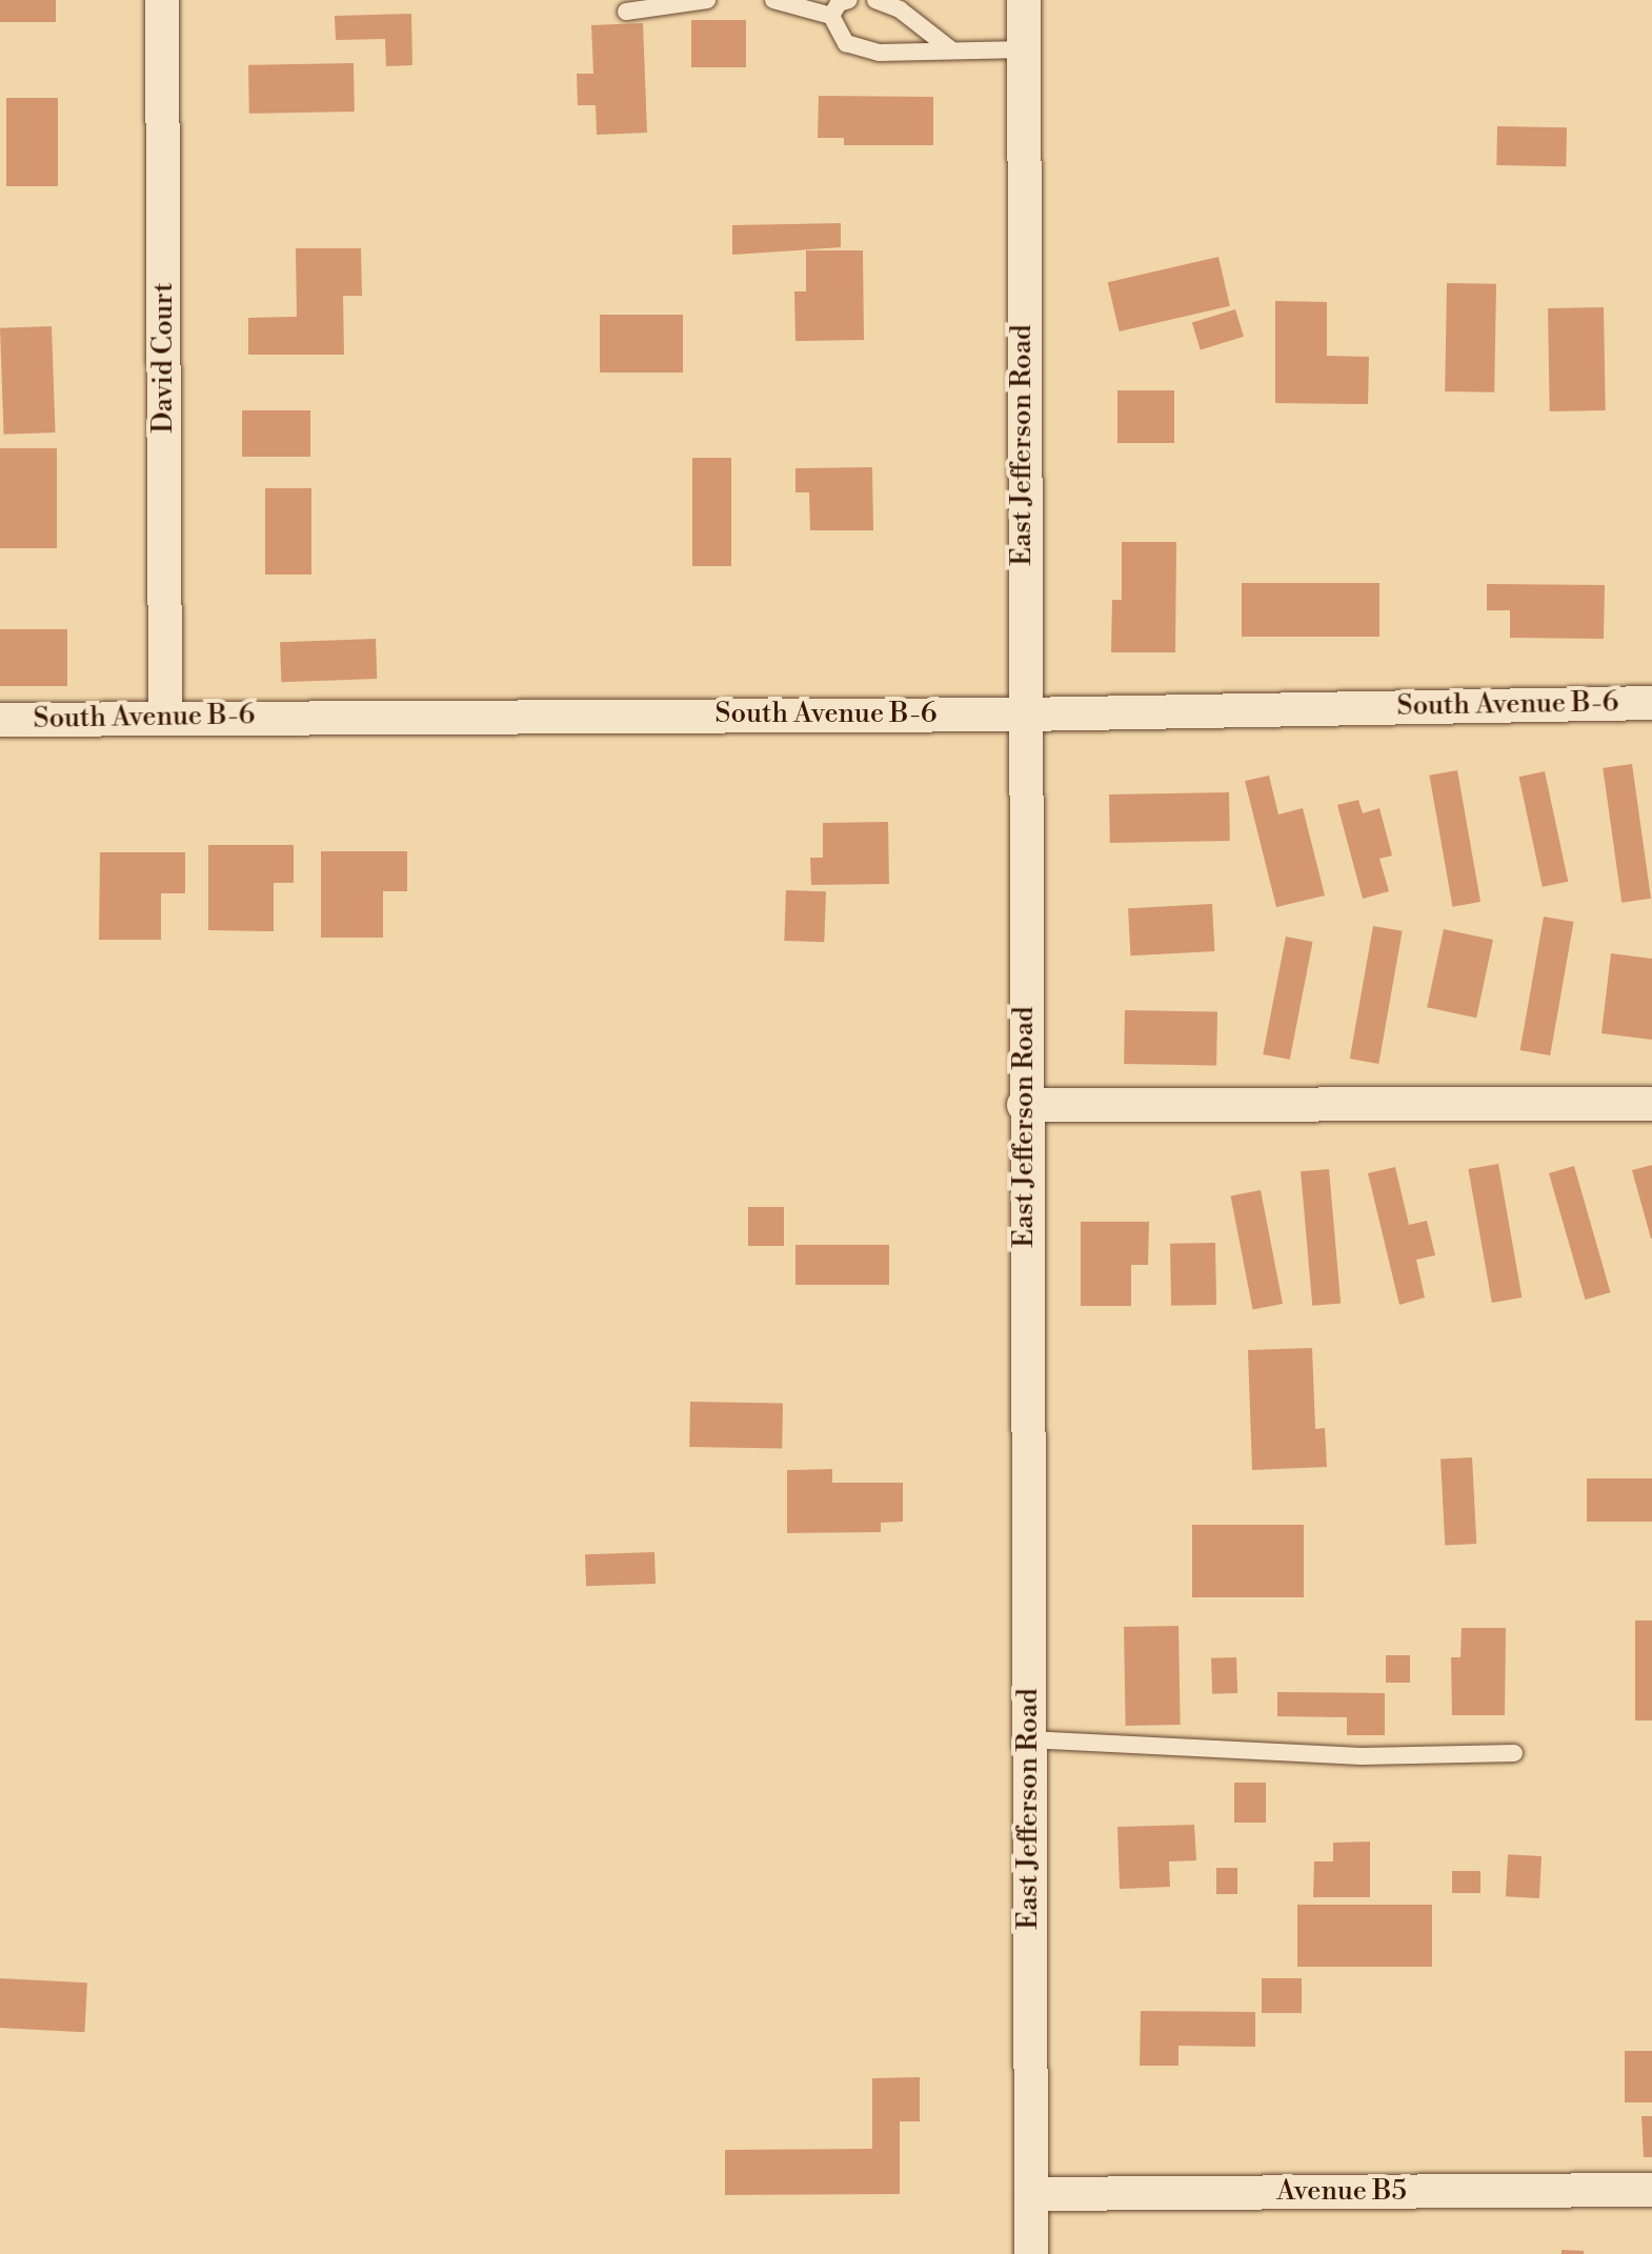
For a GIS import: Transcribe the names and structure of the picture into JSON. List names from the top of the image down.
{
  "streets": {
    "street": [
      "David Court",
      "East Jefferson Road",
      "South Avenue B-6",
      "Avenue B5"
    ]
  },
  "crossings": [
    ["David Court", "South Avenue B-6"],
    ["East Jefferson Road", "South Avenue B-6"],
    ["East Jefferson Road", "Avenue B5"]
  ]
}
